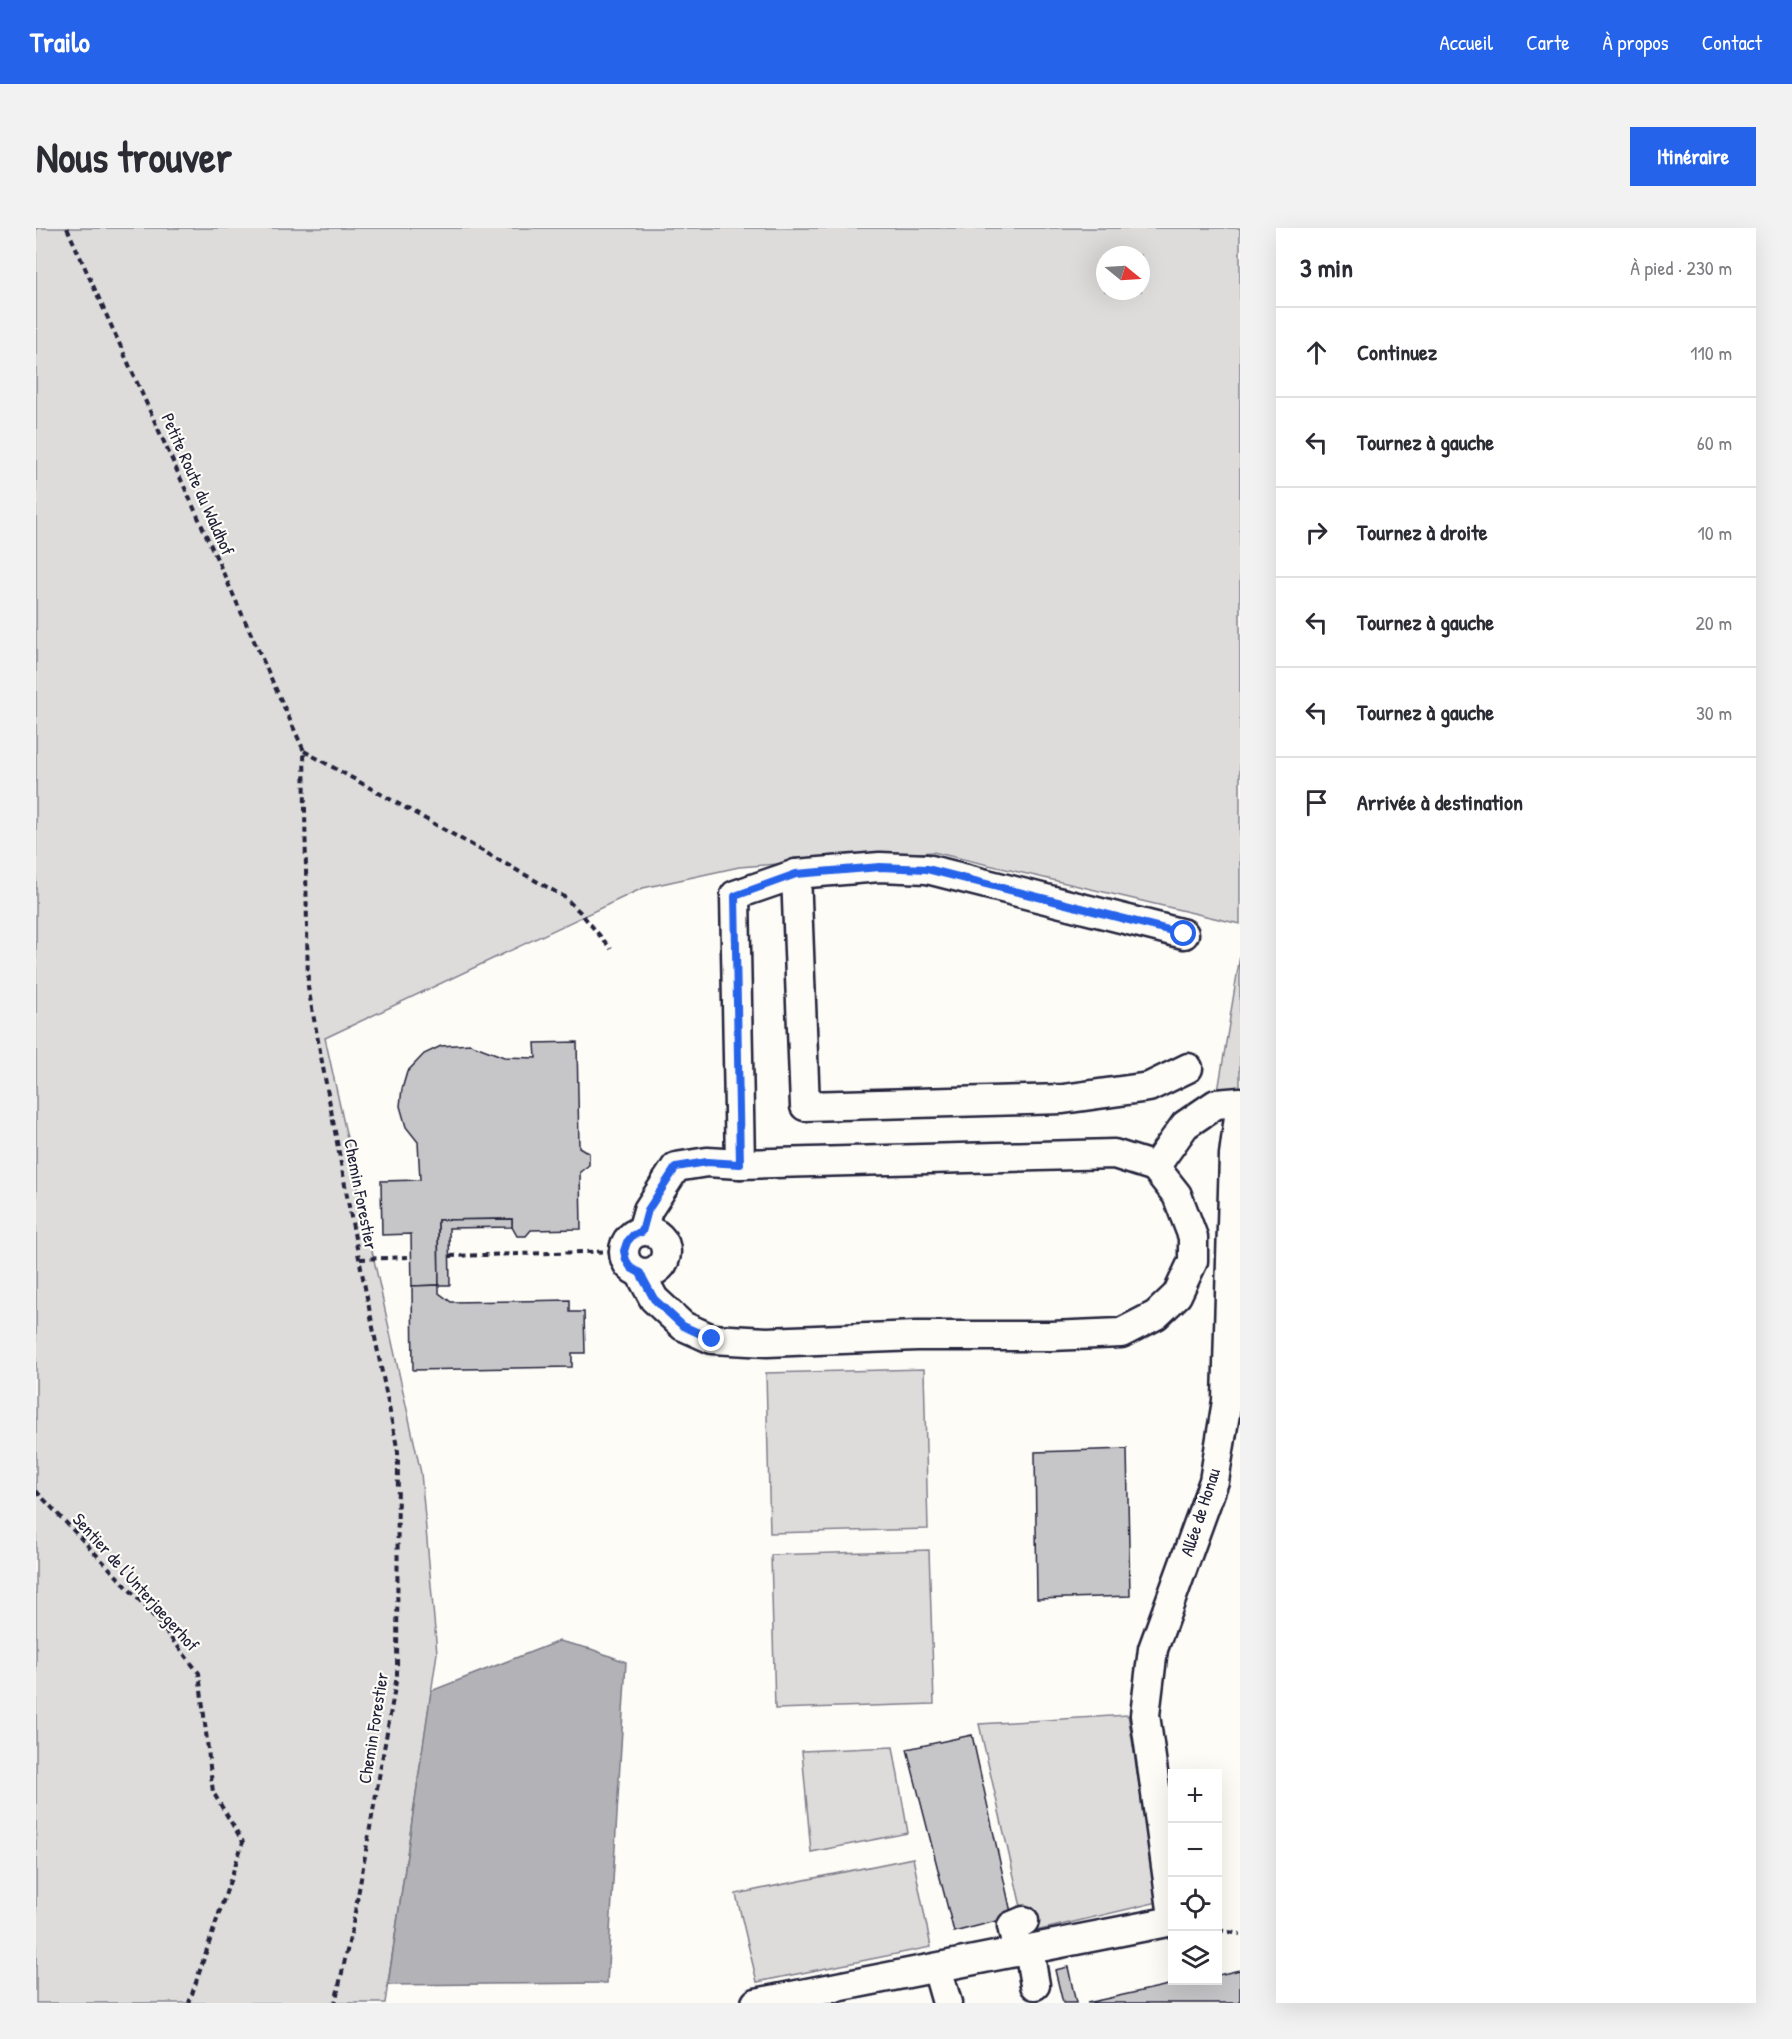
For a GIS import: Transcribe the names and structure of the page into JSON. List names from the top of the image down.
{
  "streets": {
    "street": ["Allée de Honau"],
    "path": ["Petite Route du Waldhof", "Chemin Forestier", "Sentier de l'Unterjaegerhof"]
  },
  "crossings": [
    ["Petite Route du Waldhof", "Chemin Forestier"]
  ],
  "north": "right",
  "page": {
    "header": "Trailo",
    "nav": [
      "Accueil",
      "Carte",
      "À propos",
      "Contact"
    ],
    "buttons": "Itinéraire",
    "title": "Nous trouver",
    "heading": ["3 min", "À pied · 230 m"],
    "list": [
      ["Continuez", "110 m"],
      ["Tournez à gauche", "60 m"],
      ["Tournez à droite", "10 m"],
      ["Tournez à gauche", "20 m"],
      ["Tournez à gauche", "30 m"],
      "Arrivée à destination"
    ],
    "map_buttons": ["+", "−"]
  }
}
